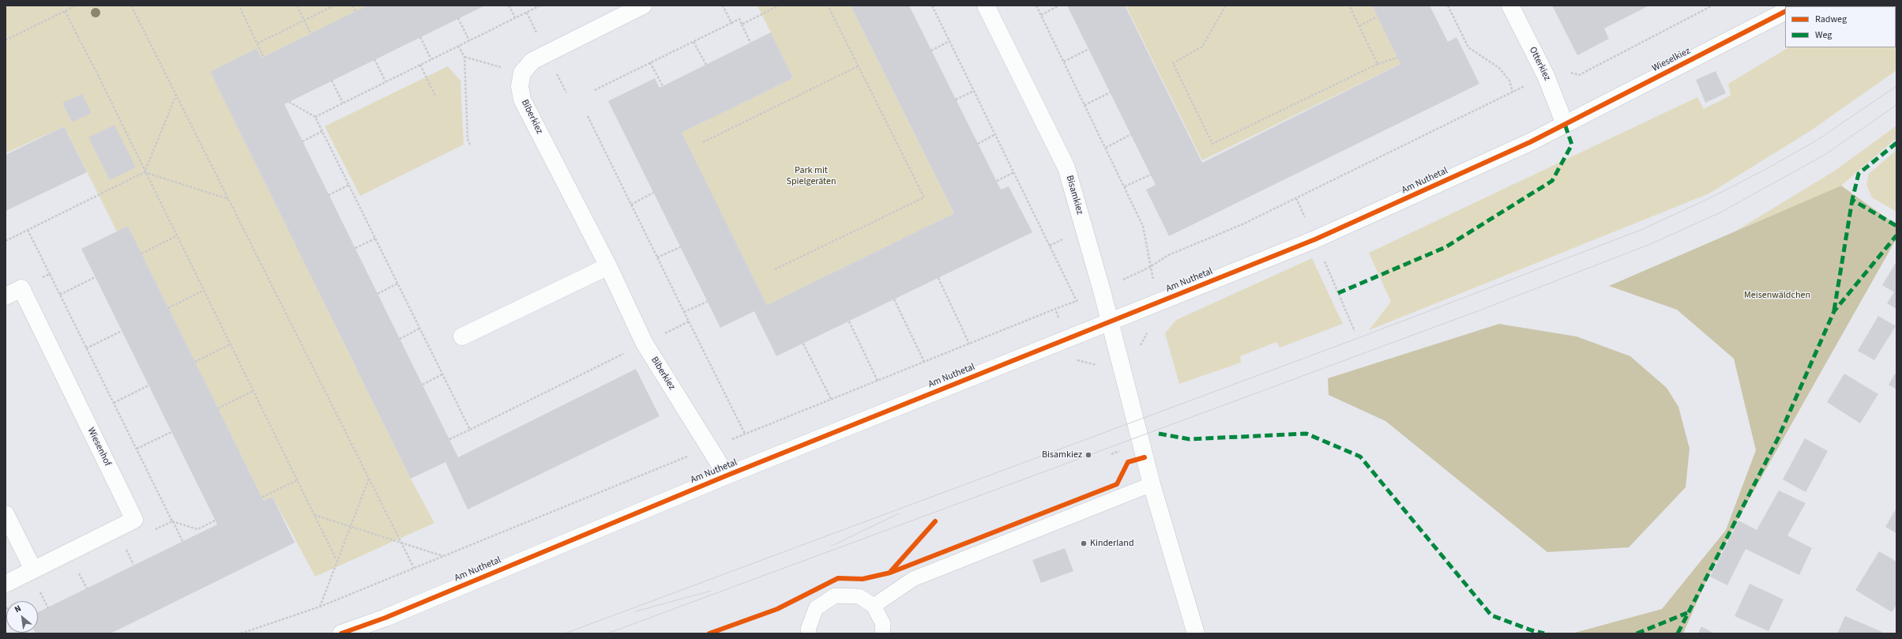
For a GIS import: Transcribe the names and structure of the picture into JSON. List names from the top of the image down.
{
  "streets": {
    "street": [
      "Wieselkiez",
      "Otterkiez",
      "Biberkiez",
      "Am Nuthetal",
      "Bisamkiez",
      "Wiesenhof"
    ]
  },
  "crossings": [
    ["Wieselkiez", "Otterkiez"],
    ["Wieselkiez", "Am Nuthetal"],
    ["Otterkiez", "Am Nuthetal"],
    ["Biberkiez", "Am Nuthetal"],
    ["Am Nuthetal", "Bisamkiez"]
  ],
  "parks": ["Park mit Spielgeräten", "Meisenwäldchen"],
  "places": ["Bisamkiez", "Kinderland"],
  "legend": ["Radweg", "Weg"],
  "north": "top left"
}
